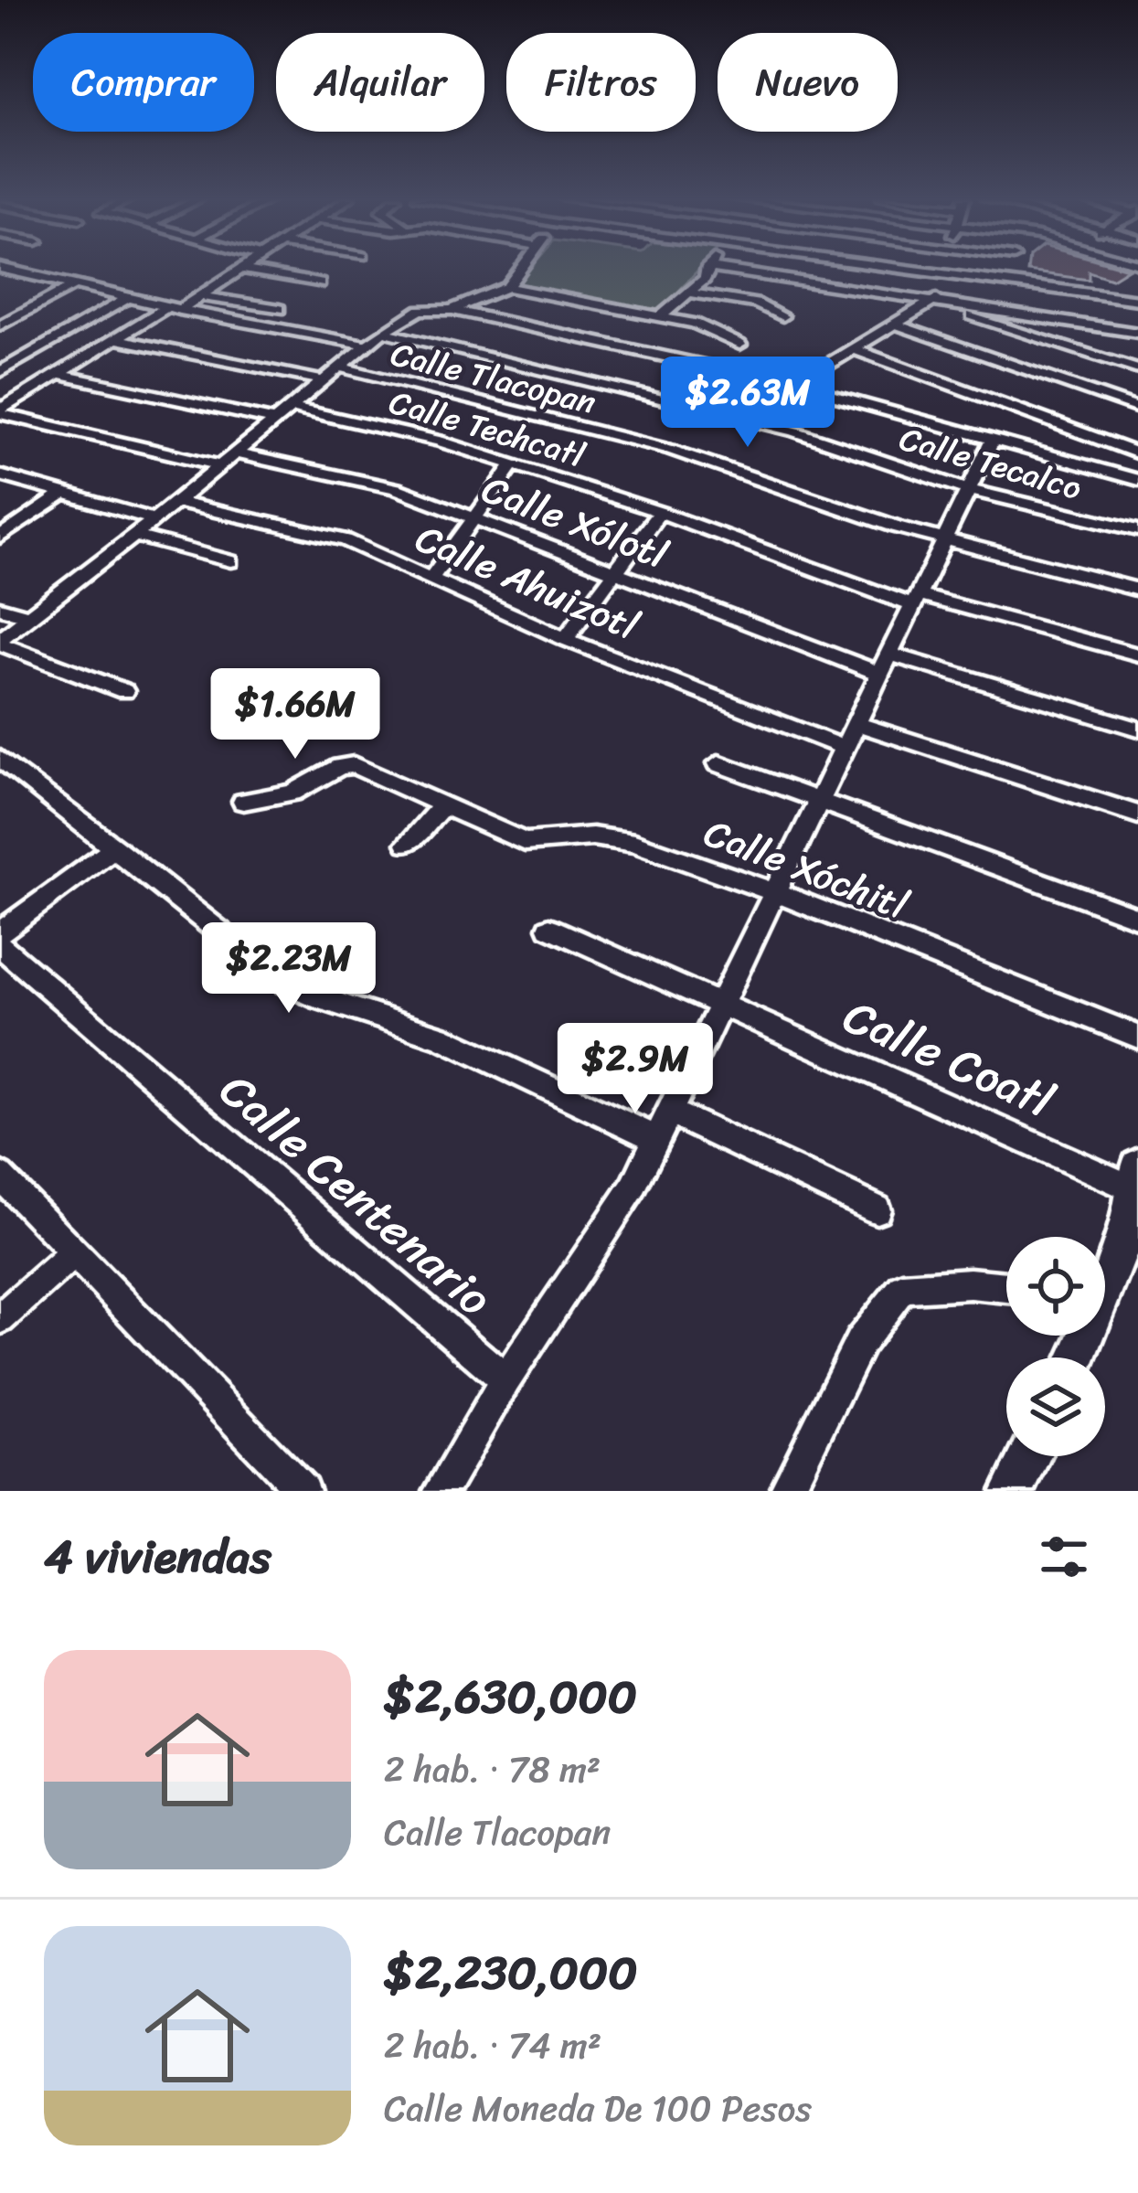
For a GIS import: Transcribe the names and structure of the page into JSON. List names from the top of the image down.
{
  "streets": {
    "street": [
      "Calle Tlacopan",
      "Calle Techcatl",
      "Calle Tecalco",
      "Calle Xólotl",
      "Calle Ahuizotl",
      "Calle Xóchitl",
      "Calle Coatl",
      "Calle Centenario"
    ]
  },
  "page": {
    "chip": [
      "Comprar",
      "Alquilar",
      "Filtros",
      "Nuevo"
    ],
    "price": [
      "$2.63M",
      "$1.66M",
      "$2.23M",
      "$2.9M"
    ],
    "heading": "4 viviendas",
    "list": [
      {
        "name": "$2,630,000",
        "note": "2 hab. · 78 m² · Calle Tlacopan"
      },
      {
        "name": "$2,230,000",
        "note": "2 hab. · 74 m² · Calle Moneda De 100 Pesos"
      }
    ]
  }
}
